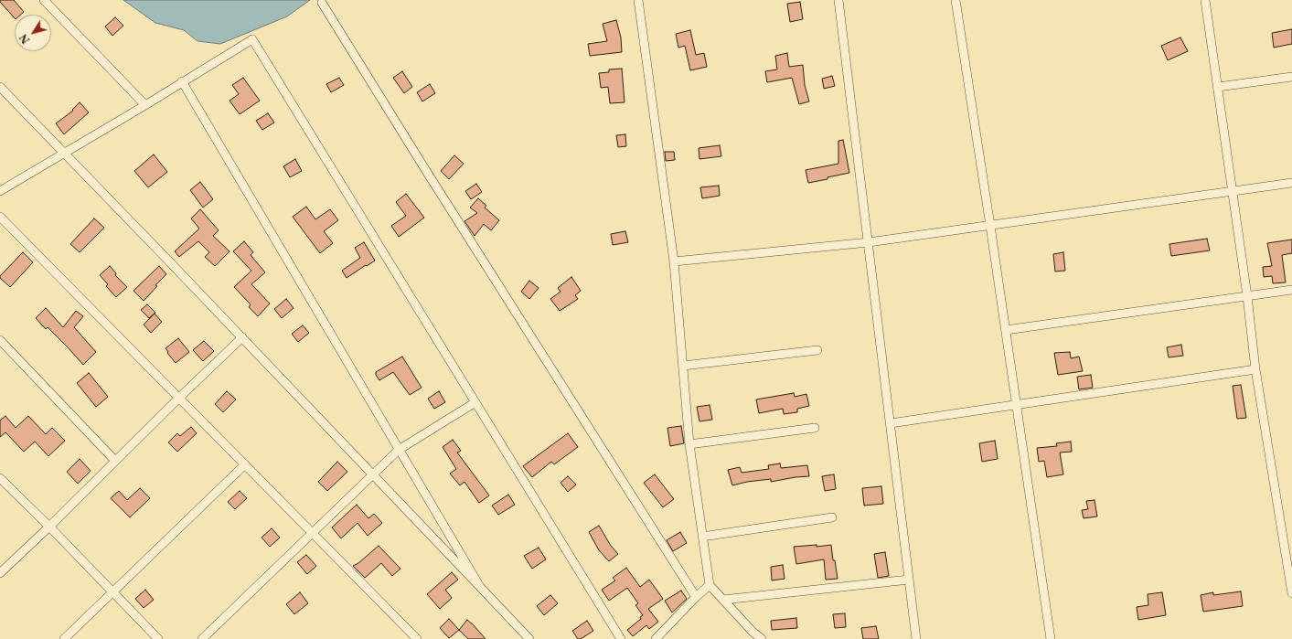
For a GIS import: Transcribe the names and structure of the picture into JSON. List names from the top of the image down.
{
  "north": "bottom left"
}
